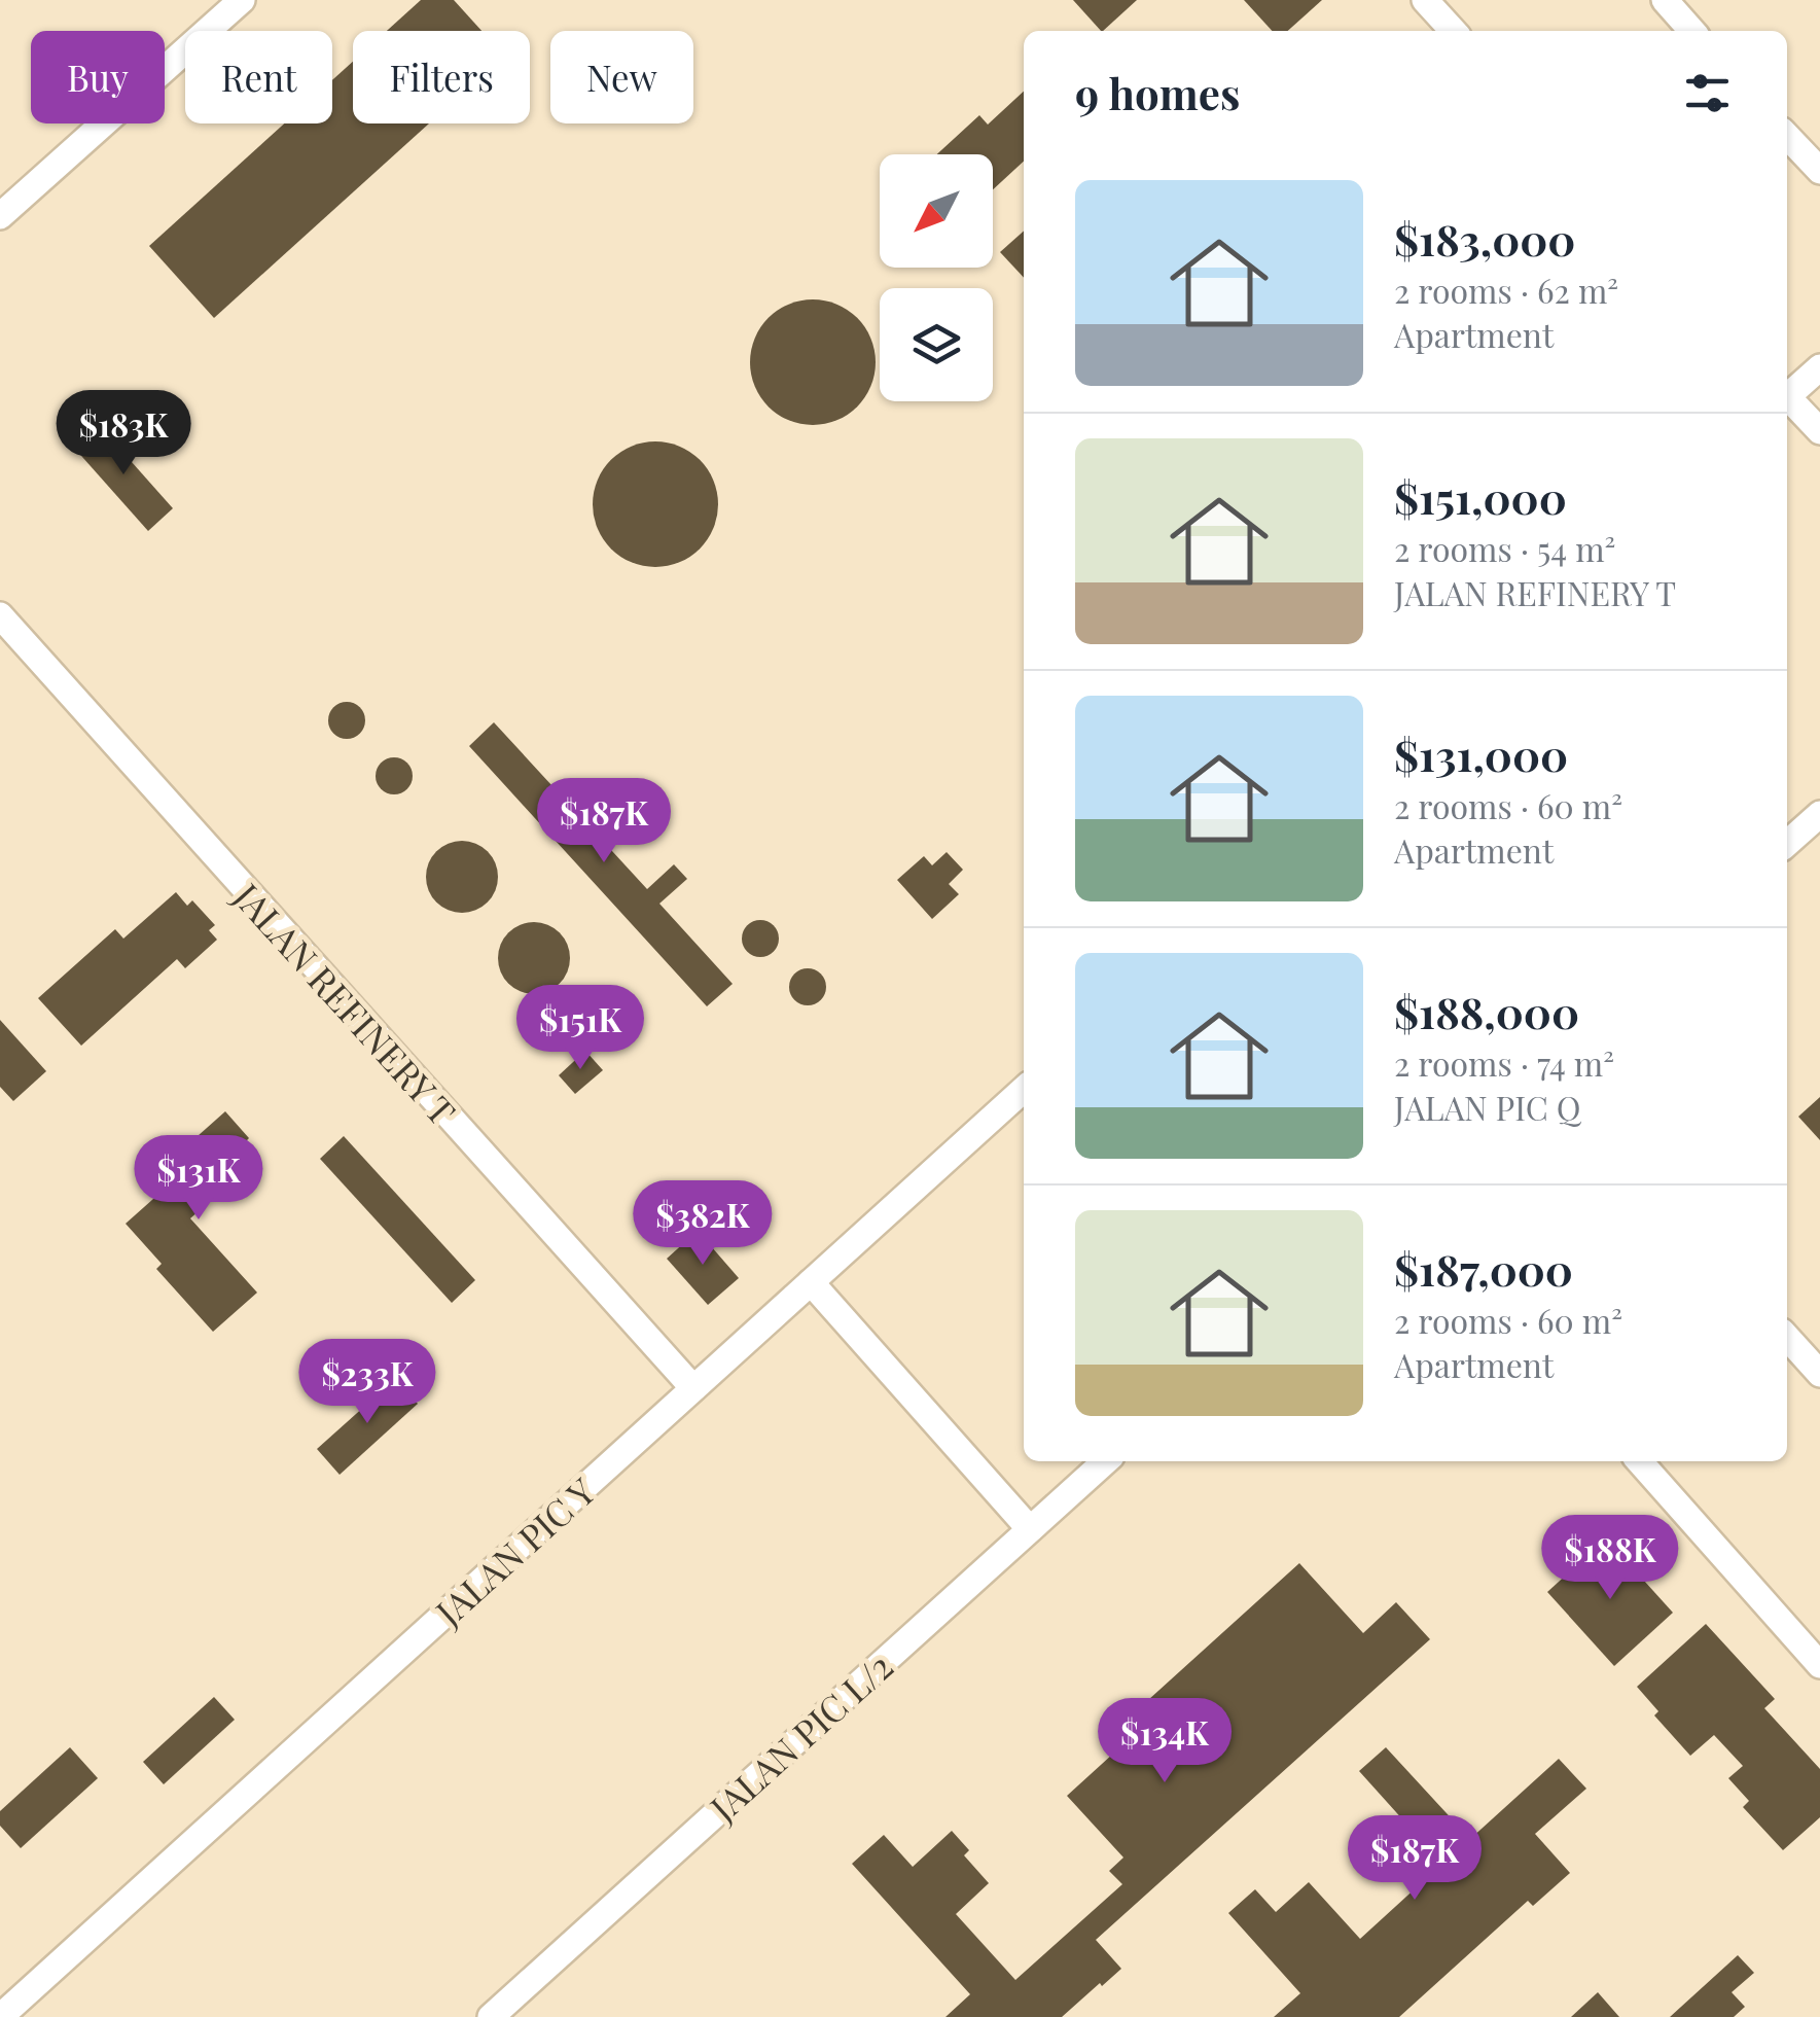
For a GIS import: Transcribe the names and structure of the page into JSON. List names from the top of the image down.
{
  "streets": {
    "street": ["JALAN REFINERY T", "JALAN PIC Y", "JALAN PIC L/2"]
  },
  "crossings": [
    ["JALAN REFINERY T", "JALAN PIC Y"]
  ],
  "north": "bottom left",
  "page": {
    "chip": [
      "Buy",
      "Rent",
      "Filters",
      "New"
    ],
    "heading": "9 homes",
    "list": [
      {
        "name": "$183,000",
        "note": "2 rooms · 62 m² · Apartment"
      },
      {
        "name": "$151,000",
        "note": "2 rooms · 54 m² · JALAN REFINERY T"
      },
      {
        "name": "$131,000",
        "note": "2 rooms · 60 m² · Apartment"
      },
      {
        "name": "$188,000",
        "note": "2 rooms · 74 m² · JALAN PIC Q"
      },
      {
        "name": "$187,000",
        "note": "2 rooms · 60 m² · Apartment"
      }
    ],
    "price": [
      "$183K",
      "$187K",
      "$151K",
      "$131K",
      "$382K",
      "$233K",
      "$188K",
      "$134K",
      "$187K"
    ]
  }
}
